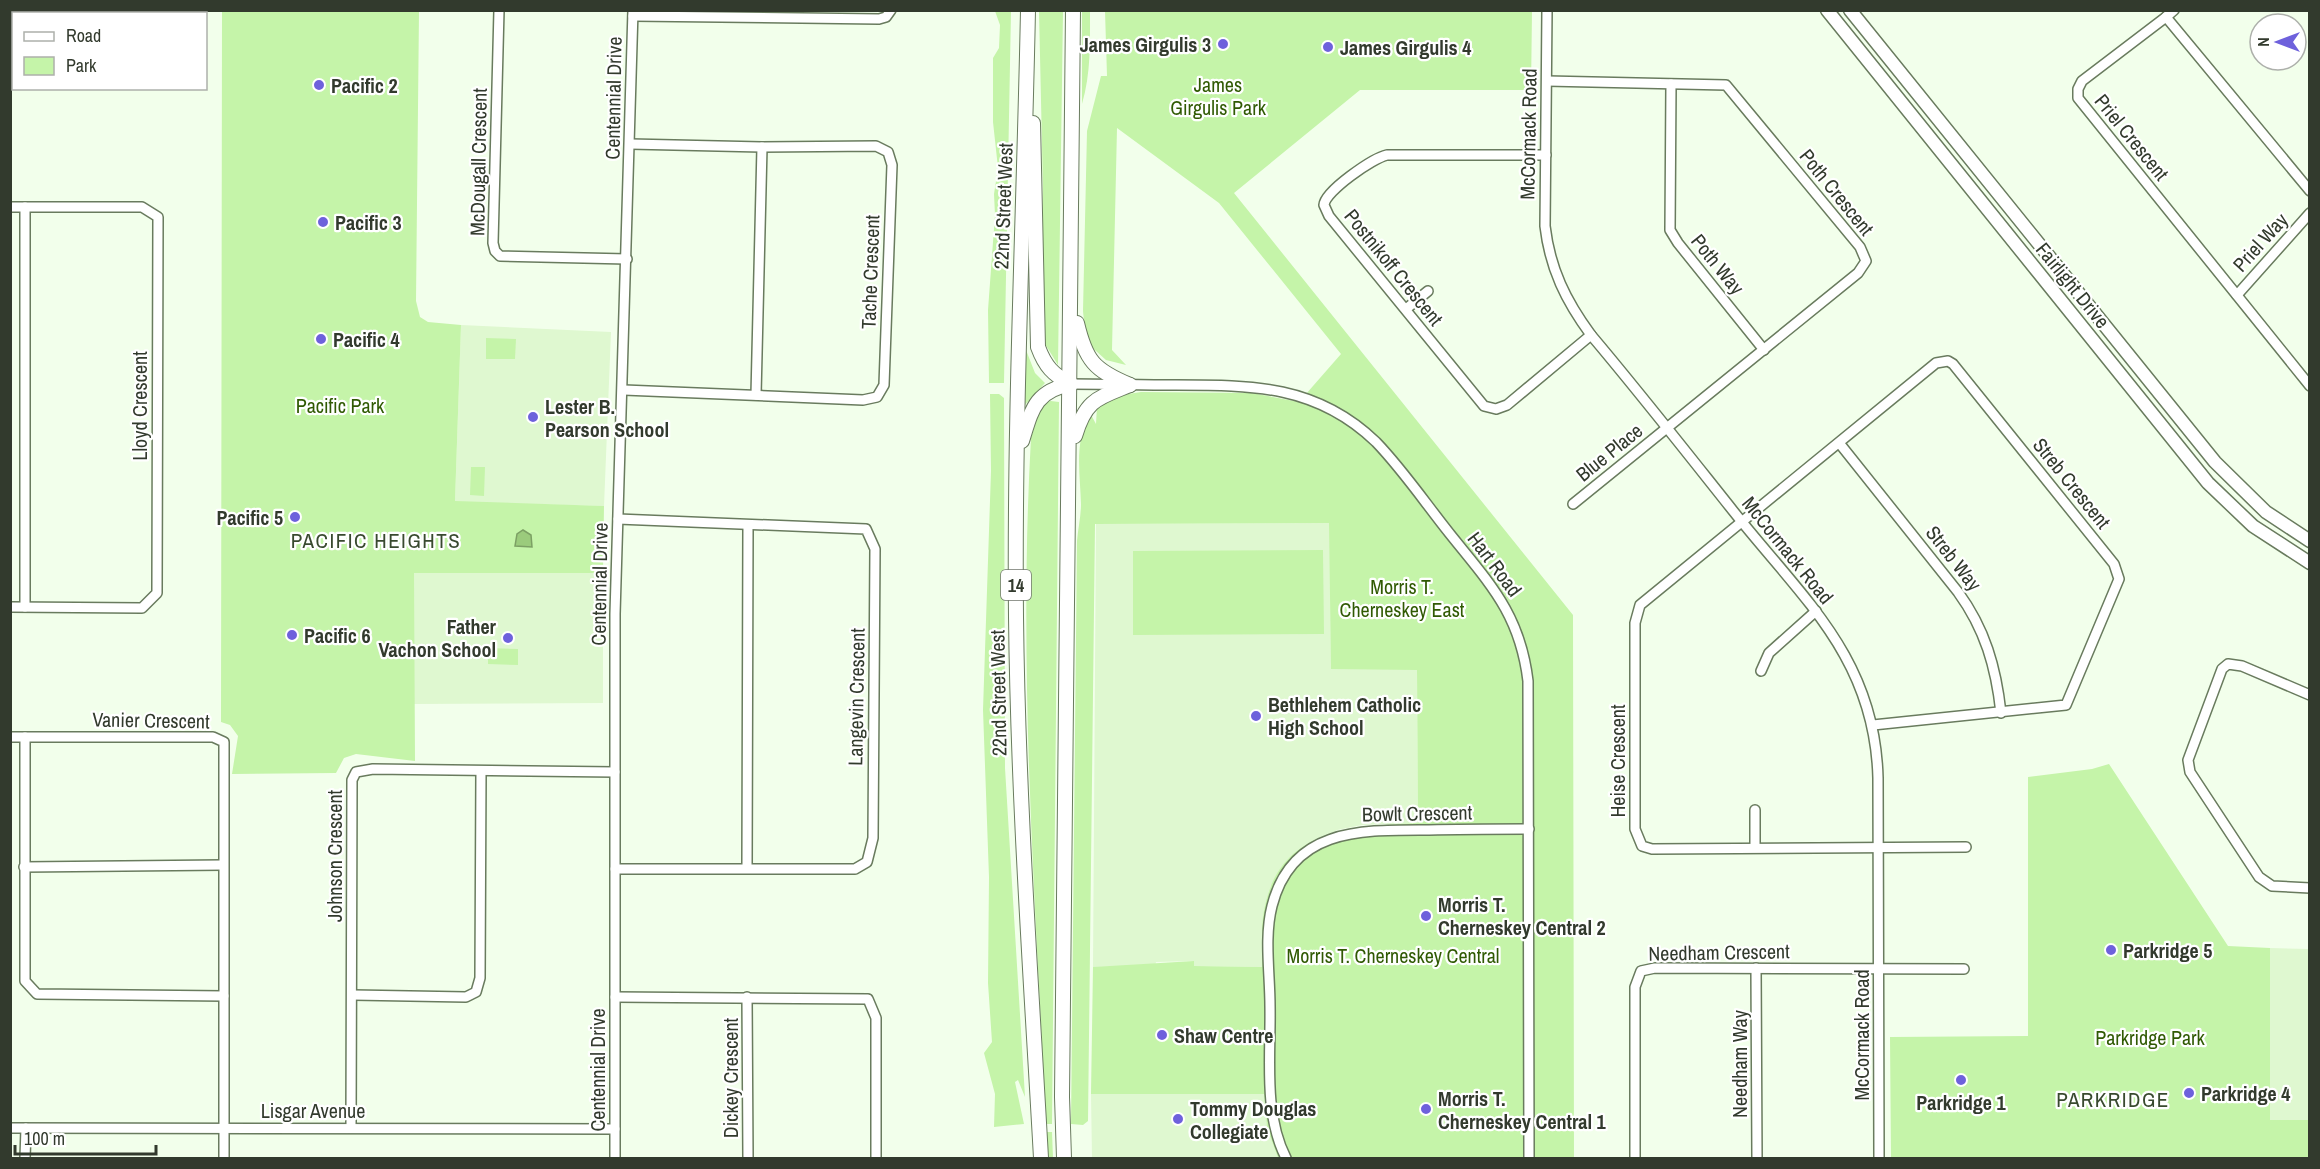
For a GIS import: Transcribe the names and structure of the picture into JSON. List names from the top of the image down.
{
  "streets": {
    "highway": ["22nd Street West", "14"],
    "main road": ["Fairlight Drive"],
    "street": [
      "Centennial Drive",
      "McCormack Road",
      "Priel Crescent",
      "McDougall Crescent",
      "Poth Crescent",
      "Priel Way",
      "Poth Way",
      "Postnikoff Crescent",
      "Tache Crescent",
      "Lloyd Crescent",
      "Blue Place",
      "Streb Crescent",
      "Streb Way",
      "Hart Road",
      "Langevin Crescent",
      "Vanier Crescent",
      "Heise Crescent",
      "Bowlt Crescent",
      "Johnson Crescent",
      "Needham Crescent",
      "Needham Way",
      "Dickey Crescent",
      "Lisgar Avenue"
    ]
  },
  "crossings": [
    ["Centennial Drive", "McDougall Crescent"],
    ["Centennial Drive", "Tache Crescent"],
    ["Centennial Drive", "Langevin Crescent"],
    ["Centennial Drive", "Johnson Crescent"],
    ["Centennial Drive", "Dickey Crescent"],
    ["Centennial Drive", "Lisgar Avenue"],
    ["McCormack Road", "Poth Crescent"],
    ["McCormack Road", "Postnikoff Crescent"],
    ["McCormack Road", "Blue Place"],
    ["McCormack Road", "Streb Crescent"],
    ["McCormack Road", "Heise Crescent"],
    ["McCormack Road", "Needham Crescent"],
    ["Priel Crescent", "Priel Way"],
    ["Poth Crescent", "Poth Way"],
    ["Poth Crescent", "Blue Place"],
    ["Streb Crescent", "Streb Way"],
    ["Streb Crescent", "Heise Crescent"],
    ["Hart Road", "Bowlt Crescent"],
    ["Vanier Crescent", "Lisgar Avenue"],
    ["Johnson Crescent", "Lisgar Avenue"],
    ["Needham Crescent", "Needham Way"]
  ],
  "districts": ["PACIFIC HEIGHTS", "PARKRIDGE"],
  "parks": [
    "James Girgulis Park",
    "Pacific Park",
    "Morris T. Cherneskey East",
    "Morris T. Cherneskey Central",
    "Parkridge Park"
  ],
  "places": [
    "James Girgulis 3",
    "James Girgulis 4",
    "Pacific 2",
    "Pacific 3",
    "Pacific 4",
    "Lester B. Pearson School",
    "Pacific 5",
    "Pacific 6",
    "Father Vachon School",
    "Bethlehem Catholic High School",
    "Morris T. Cherneskey Central 2",
    "Parkridge 5",
    "Shaw Centre",
    "Parkridge 1",
    "Parkridge 4",
    "Morris T. Cherneskey Central 1",
    "Tommy Douglas Collegiate"
  ],
  "legend": ["Road", "Park"],
  "scale_bar": "100 m",
  "north": "left"
}
